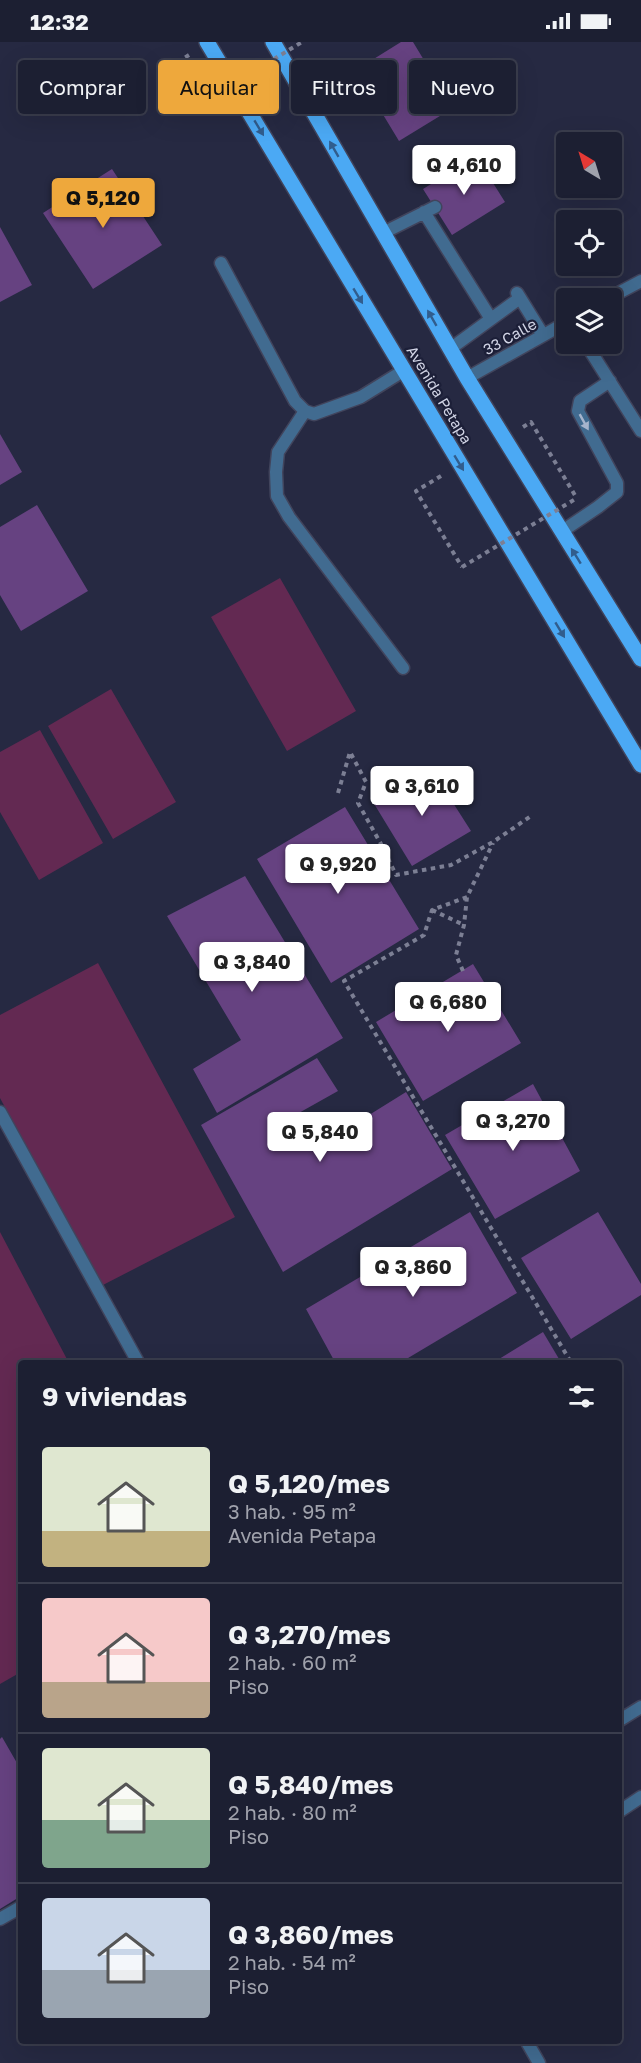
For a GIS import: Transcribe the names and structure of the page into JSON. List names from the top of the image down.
{
  "streets": {
    "main road": ["Avenida Petapa"],
    "street": ["33 Calle"]
  },
  "north": "top left",
  "page": {
    "status": "12:32",
    "chip": [
      "Comprar",
      "Alquilar",
      "Filtros",
      "Nuevo"
    ],
    "price": [
      "Q 4,610",
      "Q 5,120",
      "Q 3,610",
      "Q 9,920",
      "Q 3,840",
      "Q 6,680",
      "Q 3,270",
      "Q 5,840",
      "Q 3,860"
    ],
    "heading": "9 viviendas",
    "list": [
      {
        "name": "Q 5,120/mes",
        "note": "3 hab. · 95 m² · Avenida Petapa"
      },
      {
        "name": "Q 3,270/mes",
        "note": "2 hab. · 60 m² · Piso"
      },
      {
        "name": "Q 5,840/mes",
        "note": "2 hab. · 80 m² · Piso"
      },
      {
        "name": "Q 3,860/mes",
        "note": "2 hab. · 54 m² · Piso"
      }
    ]
  }
}
